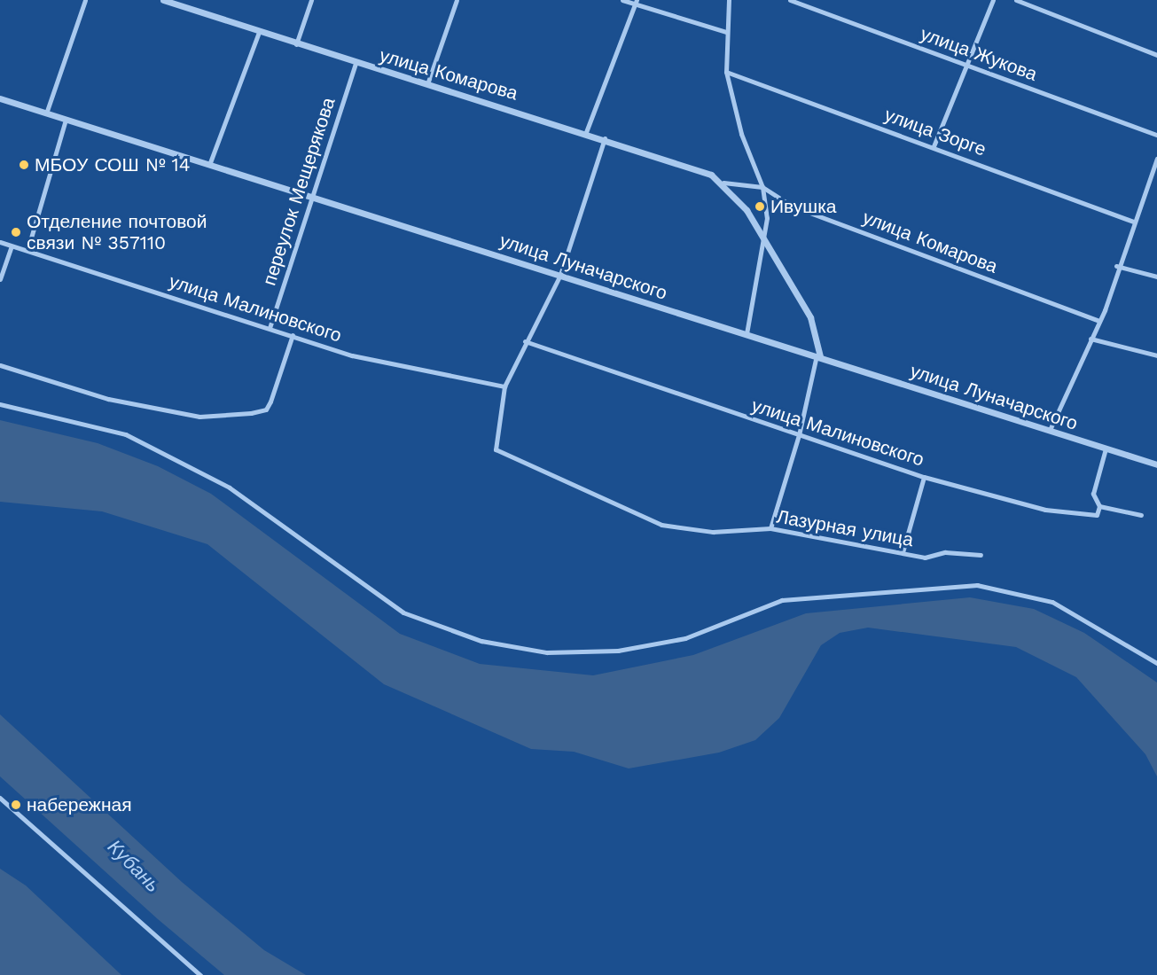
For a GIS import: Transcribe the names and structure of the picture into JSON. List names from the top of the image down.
{
  "streets": {
    "street": [
      "улица Жукова",
      "улица Комарова",
      "улица Зорге",
      "переулок Мещерякова",
      "улица Луначарского",
      "улица Малиновского",
      "Лазурная улица"
    ]
  },
  "crossings": [
    ["улица Комарова", "переулок Мещерякова"],
    ["улица Комарова", "улица Луначарского"],
    ["переулок Мещерякова", "улица Луначарского"],
    ["переулок Мещерякова", "улица Малиновского"],
    ["улица Малиновского", "Лазурная улица"]
  ],
  "water": ["Кубань"],
  "places": [
    "МБОУ СОШ № 14",
    "Ивушка",
    "Отделение почтовой связи № 357110",
    "набережная"
  ]
}
